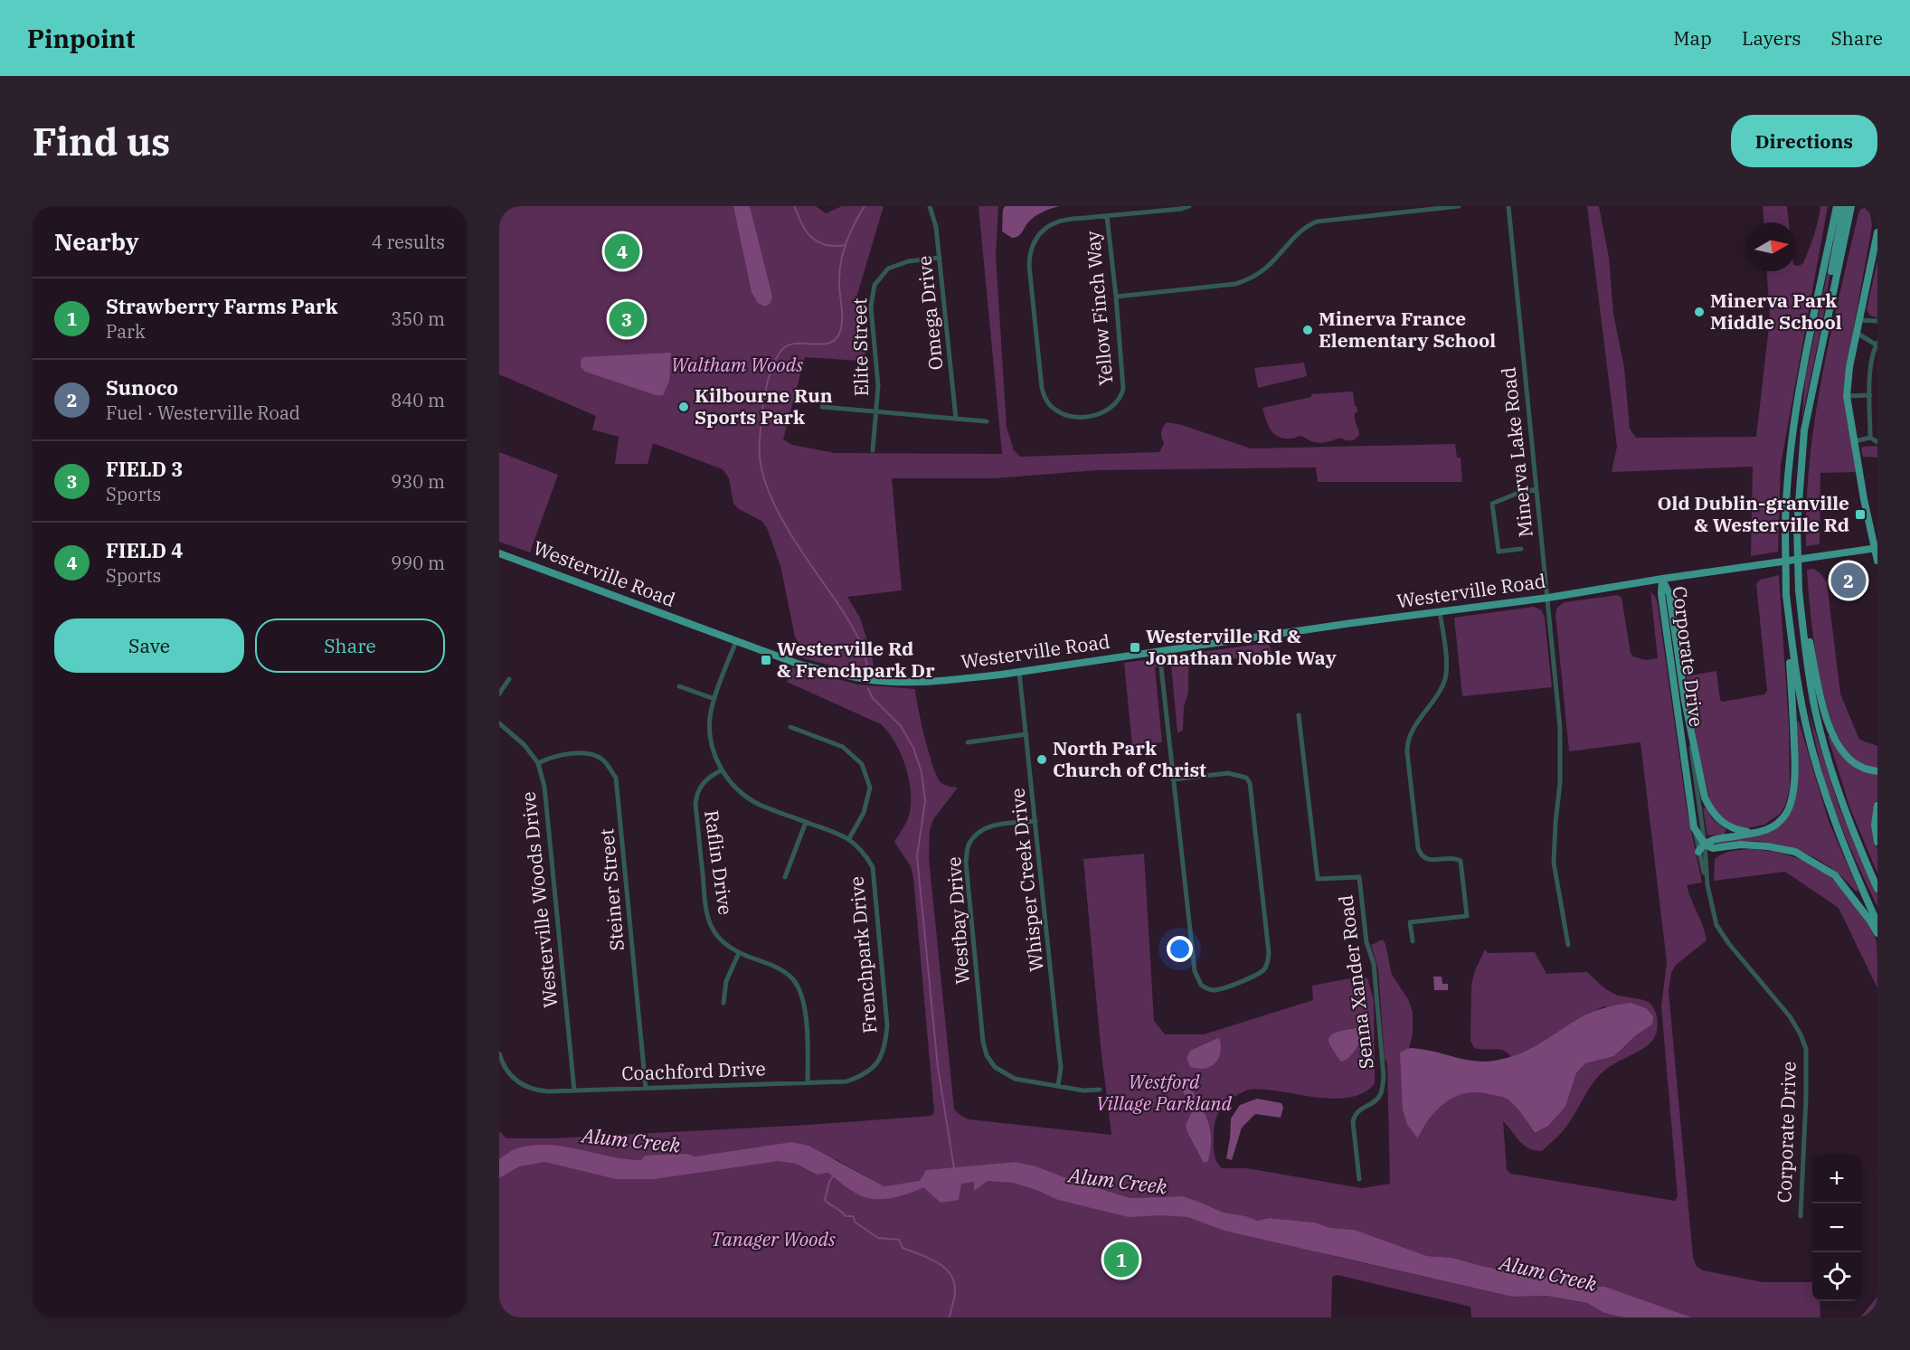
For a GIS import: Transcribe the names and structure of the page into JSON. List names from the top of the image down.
{
  "streets": {
    "main road": ["Westerville Road", "Corporate Drive"],
    "street": [
      "Yellow Finch Way",
      "Omega Drive",
      "Elite Street",
      "Minerva Lake Road",
      "Raflin Drive",
      "Whisper Creek Drive",
      "Steiner Street",
      "Westerville Woods Drive",
      "Westbay Drive",
      "Frenchpark Drive",
      "Senna Xander Road",
      "Coachford Drive"
    ]
  },
  "crossings": [
    ["Omega Drive", "Elite Street"],
    ["Minerva Lake Road", "Westerville Road"],
    ["Westerville Road", "Corporate Drive"],
    ["Westerville Road", "Whisper Creek Drive"],
    ["Westerville Road", "Frenchpark Drive"],
    ["Raflin Drive", "Frenchpark Drive"],
    ["Raflin Drive", "Coachford Drive"],
    ["Whisper Creek Drive", "Westbay Drive"],
    ["Steiner Street", "Westerville Woods Drive"],
    ["Steiner Street", "Coachford Drive"],
    ["Westerville Woods Drive", "Coachford Drive"],
    ["Frenchpark Drive", "Coachford Drive"]
  ],
  "water": ["Alum Creek"],
  "parks": ["Waltham Woods", "Westford Village Parkland", "Tanager Woods"],
  "places": {
    "other": [
      "Minerva Park Middle School",
      "Minerva France Elementary School",
      "Kilbourne Run Sports Park",
      "North Park Church of Christ"
    ],
    "transit": ["Old Dublin-granville & Westerville Rd", "Westerville Rd & Jonathan Noble Way", "Westerville Rd & Frenchpark Dr"]
  },
  "north": "right",
  "page": {
    "header": "Pinpoint",
    "nav": ["Map", "Layers", "Share"],
    "buttons": [
      "Directions",
      ["Save", "Share"]
    ],
    "title": "Find us",
    "heading": ["Nearby", "4 results"],
    "pins": [
      "4",
      "3",
      "2",
      "1"
    ],
    "list": [
      {
        "mark": "1",
        "name": "Strawberry Farms Park",
        "note": "Park",
        "value": "350 m"
      },
      {
        "mark": "2",
        "name": "Sunoco",
        "note": "Fuel · Westerville Road",
        "value": "840 m"
      },
      {
        "mark": "3",
        "name": "FIELD 3",
        "note": "Sports",
        "value": "930 m"
      },
      {
        "mark": "4",
        "name": "FIELD 4",
        "note": "Sports",
        "value": "990 m"
      }
    ],
    "map_buttons": ["+", "−"]
  }
}
